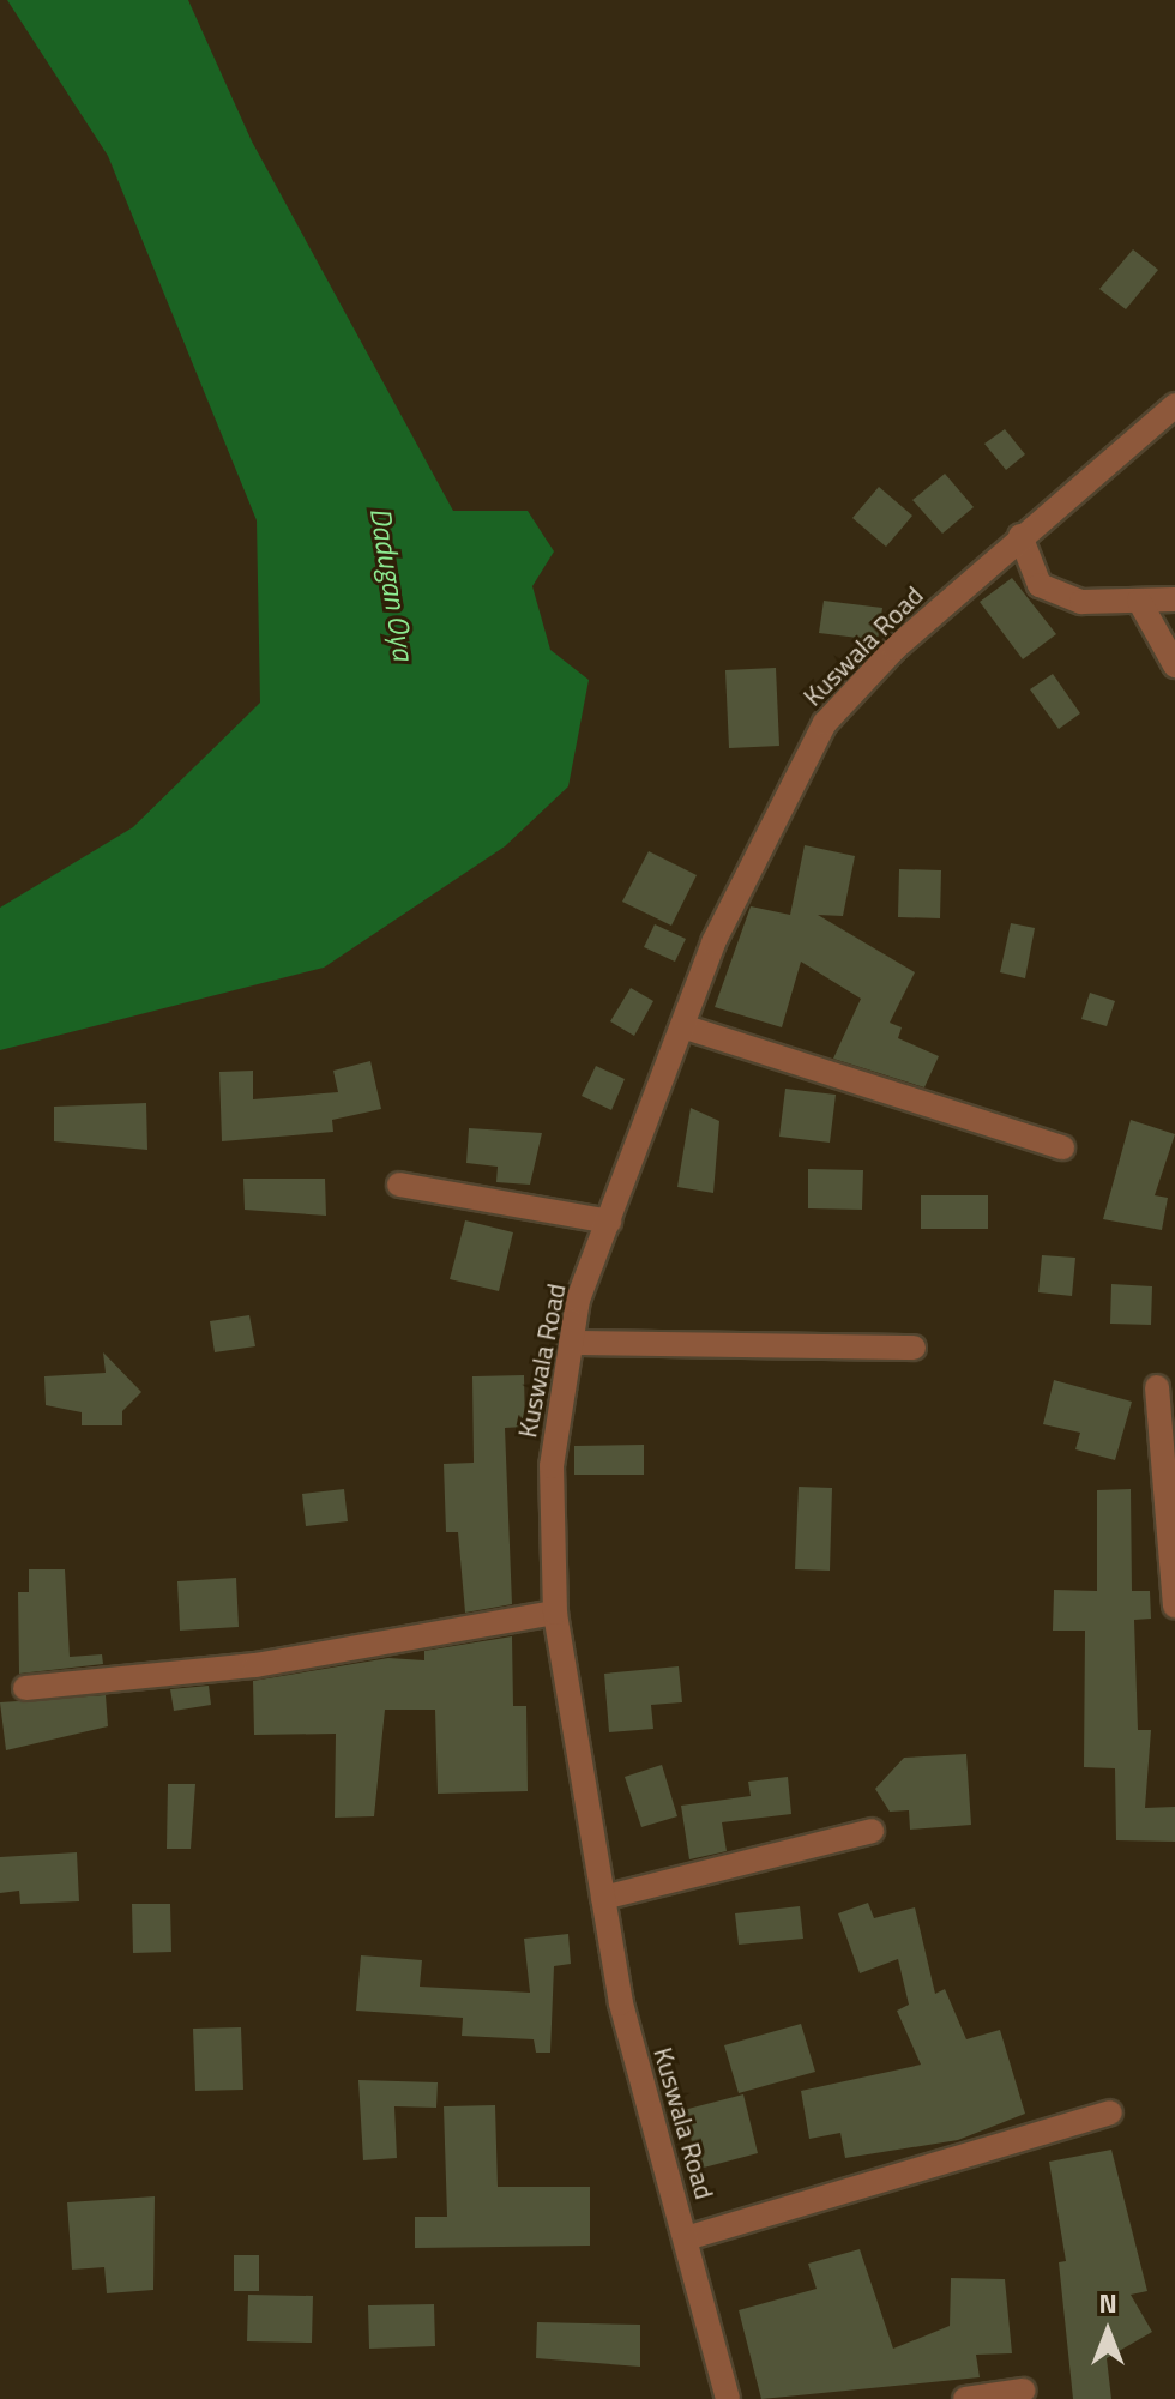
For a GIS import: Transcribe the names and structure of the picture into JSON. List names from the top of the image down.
{
  "streets": {
    "street": ["Kuswala Road"]
  },
  "water": ["Dadugan Oya"],
  "north": "top"
}
